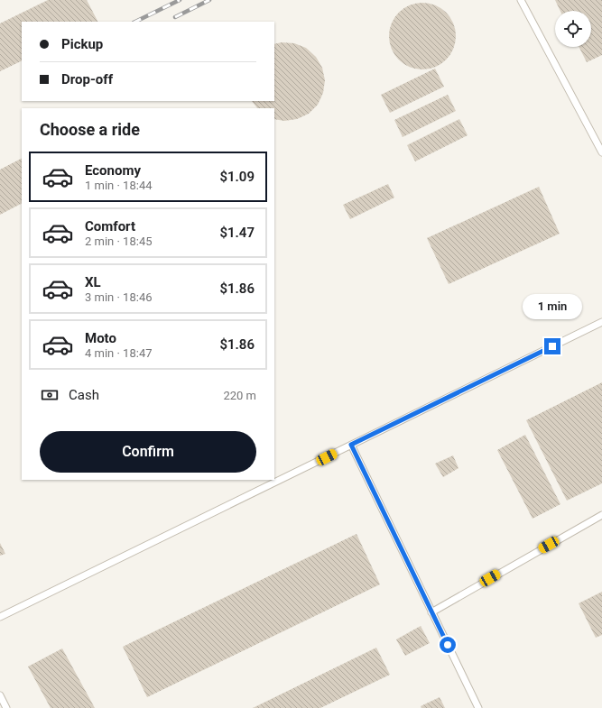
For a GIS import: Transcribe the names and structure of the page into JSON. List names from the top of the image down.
{
  "page": {
    "banner": ["Pickup", "Drop-off"],
    "heading": "Choose a ride",
    "list": [
      {
        "name": "Economy",
        "note": "1 min · 18:44",
        "value": "$1.09"
      },
      {
        "name": "Comfort",
        "note": "2 min · 18:45",
        "value": "$1.47"
      },
      {
        "name": "XL",
        "note": "3 min · 18:46",
        "value": "$1.86"
      },
      {
        "name": "Moto",
        "note": "4 min · 18:47",
        "value": "$1.86"
      }
    ],
    "bubble": "1 min",
    "pay": ["Cash", "220 m"],
    "buttons": "Confirm"
  }
}
